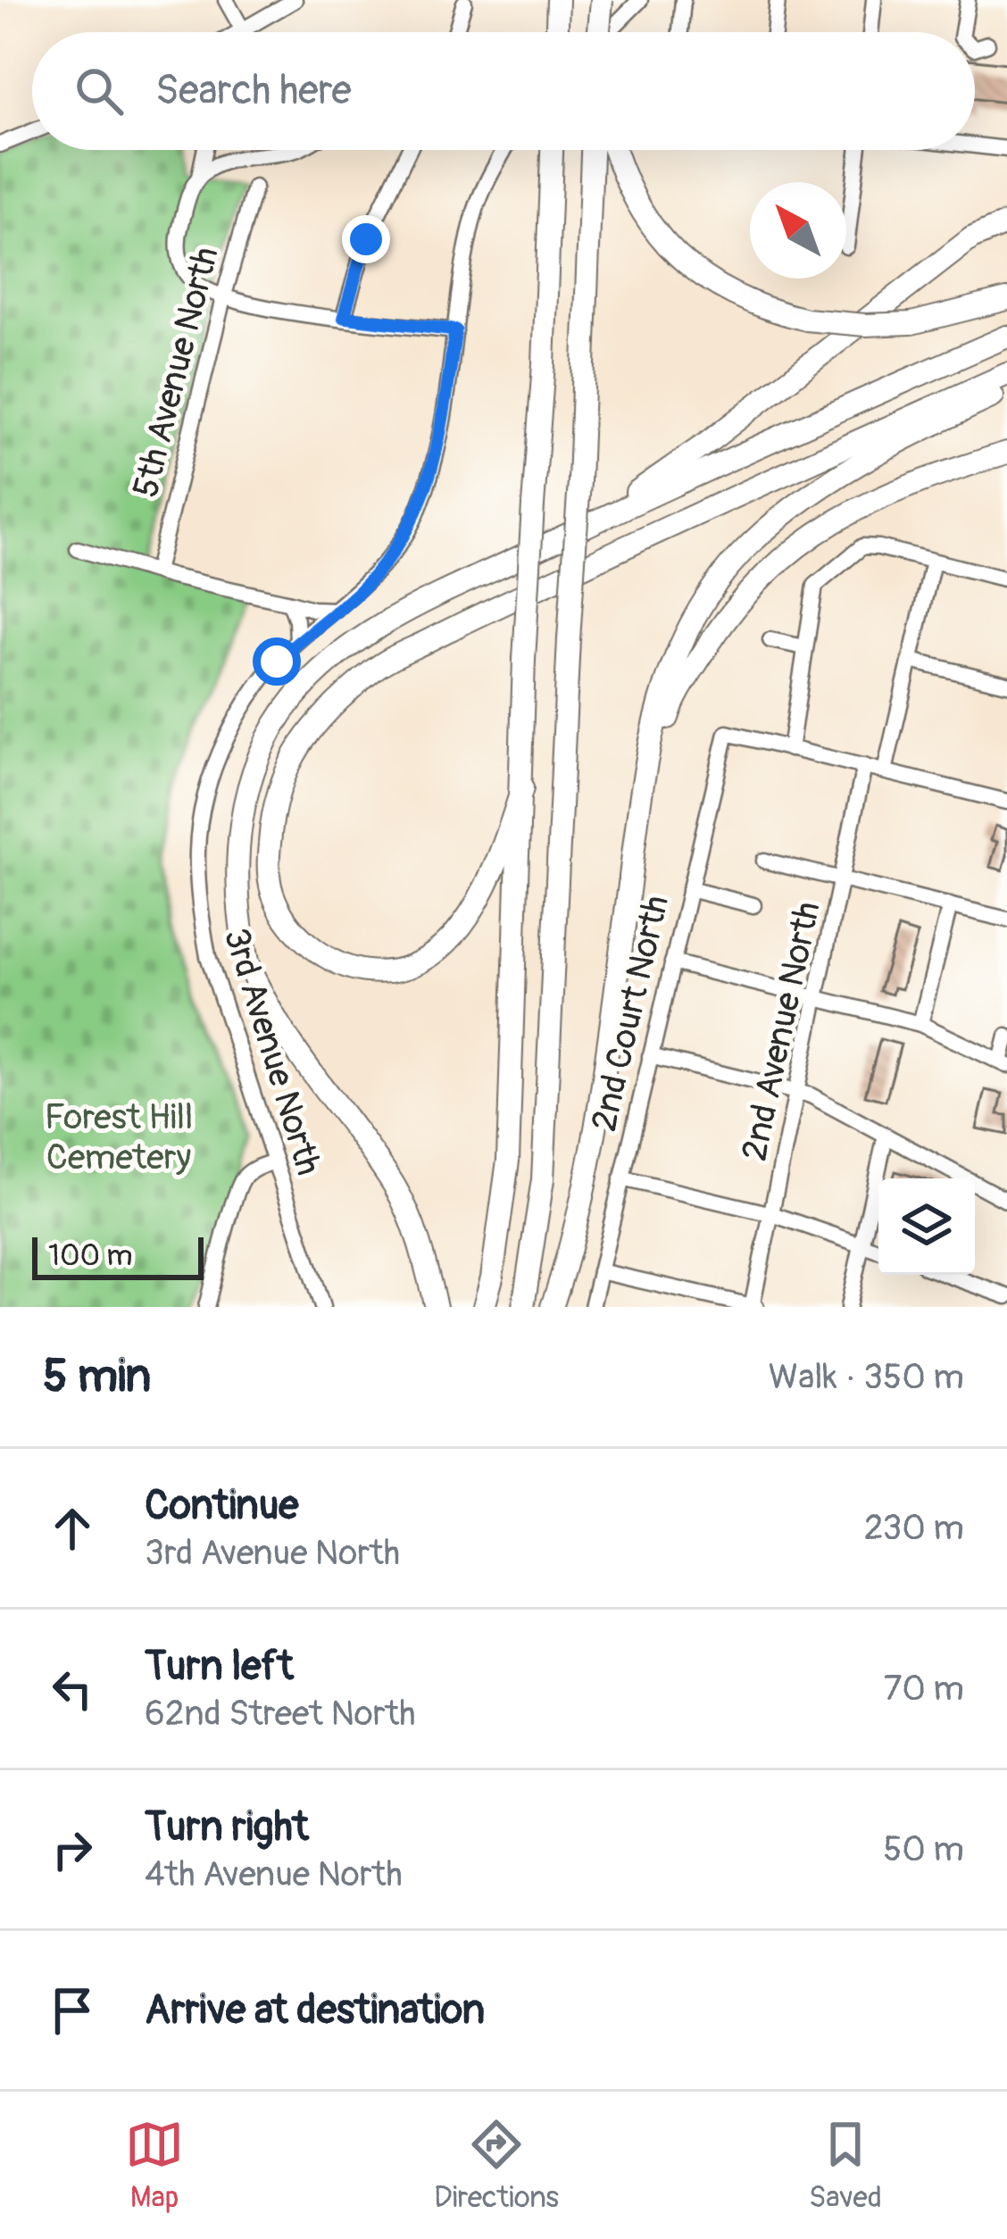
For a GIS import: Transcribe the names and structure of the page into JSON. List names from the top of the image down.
{
  "streets": {
    "street": [
      "5th Avenue North",
      "2nd Court North",
      "2nd Avenue North",
      "3rd Avenue North"
    ]
  },
  "parks": ["Forest Hill Cemetery"],
  "scale_bar": "100 m",
  "north": "top left",
  "page": {
    "search": "Search here",
    "scale": "100 m",
    "heading": ["5 min", "Walk · 350 m"],
    "list": [
      ["Continue", "3rd Avenue North", "230 m"],
      ["Turn left", "62nd Street North", "70 m"],
      ["Turn right", "4th Avenue North", "50 m"],
      "Arrive at destination"
    ],
    "nav": ["Map", "Directions", "Saved"]
  }
}
